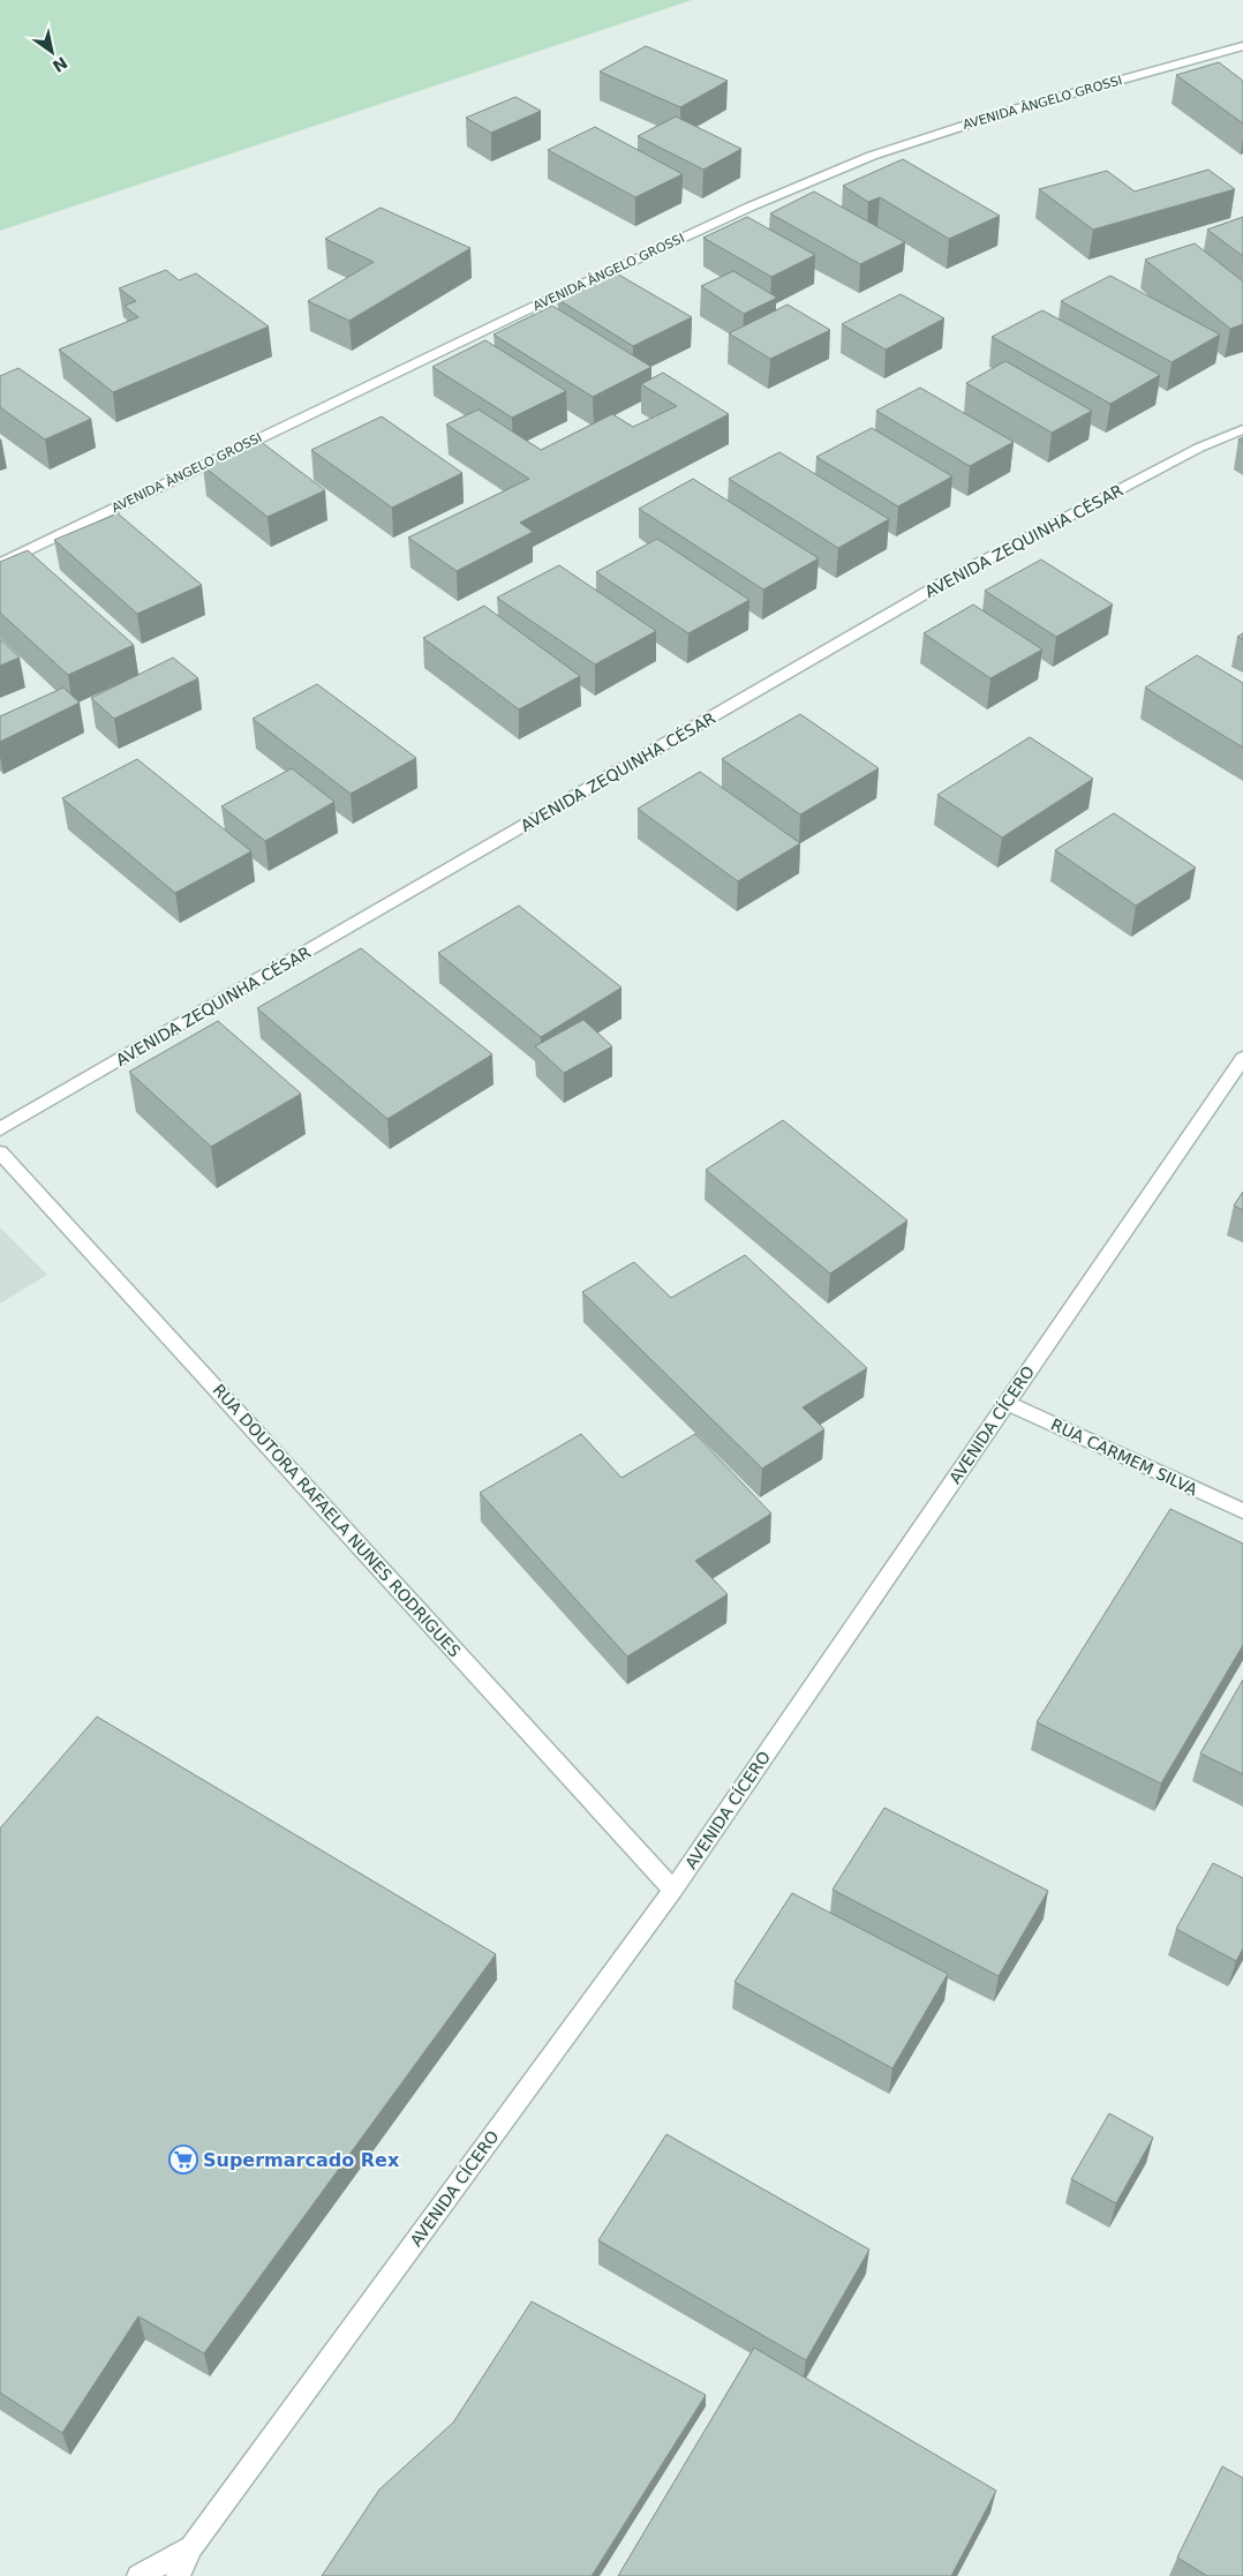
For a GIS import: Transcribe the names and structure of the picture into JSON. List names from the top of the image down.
{
  "streets": {
    "street": [
      "AVENIDA ÂNGELO GROSSI",
      "AVENIDA ZEQUINHA CÉSAR",
      "AVENIDA CÍCERO",
      "RUA CARMEM SILVA",
      "RUA DOUTORA RAFAELA NUNES RODRIGUES"
    ]
  },
  "crossings": [
    ["AVENIDA CÍCERO", "RUA CARMEM SILVA"],
    ["AVENIDA CÍCERO", "RUA DOUTORA RAFAELA NUNES RODRIGUES"]
  ],
  "places": {
    "supermarket": ["Supermarcado Rex"]
  },
  "north": "bottom right"
}
